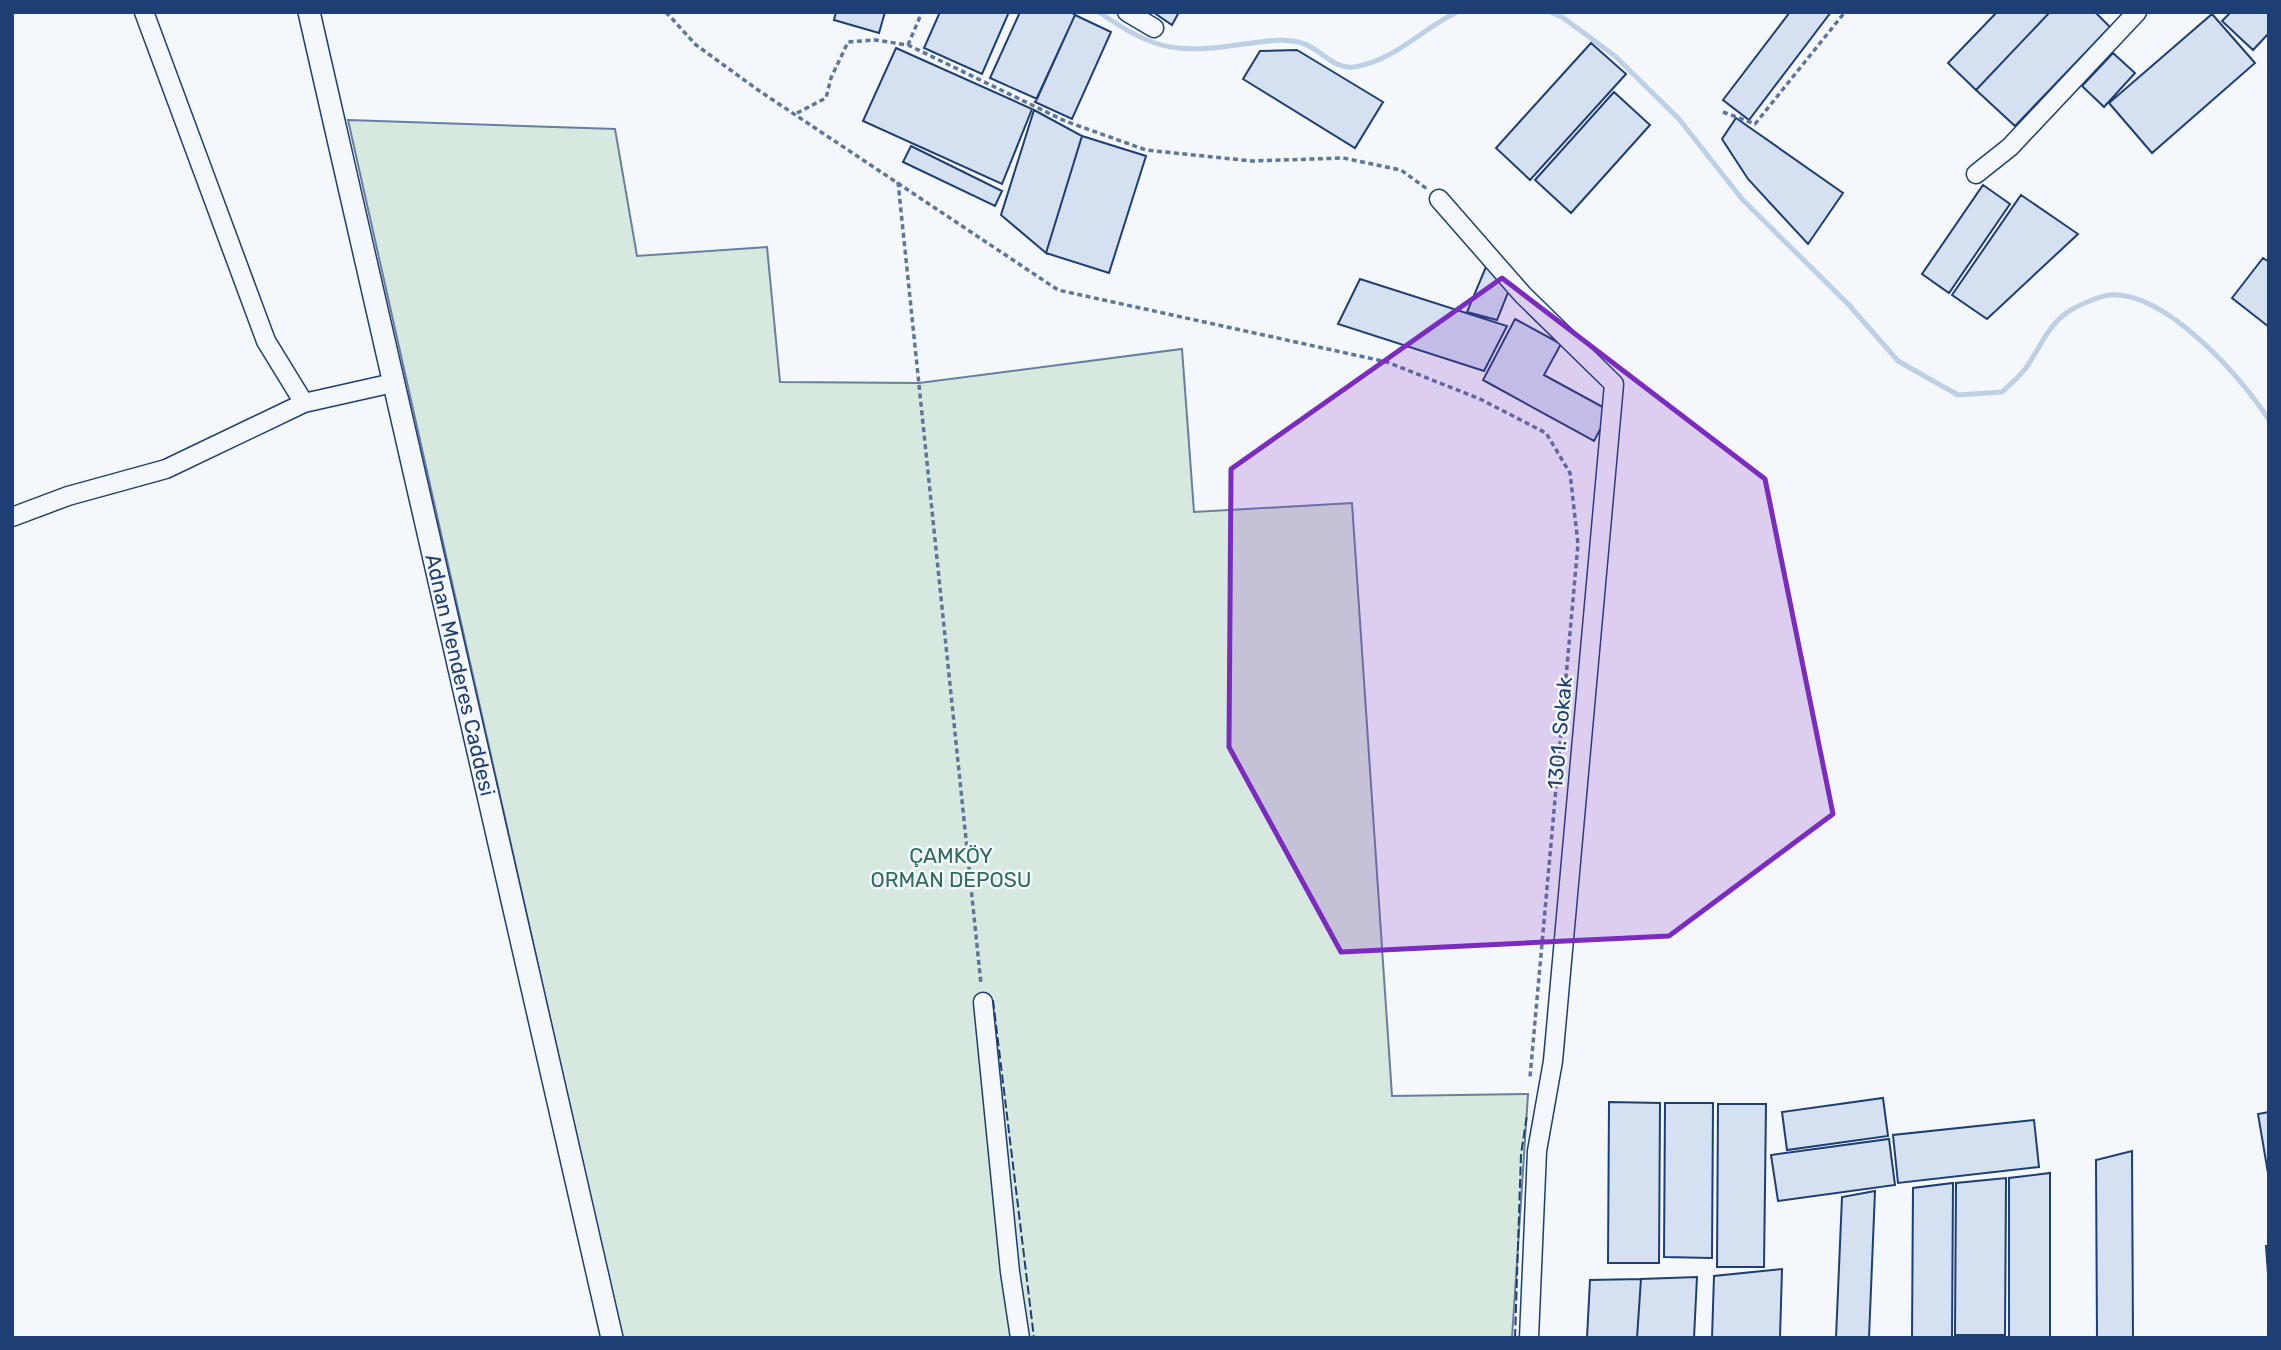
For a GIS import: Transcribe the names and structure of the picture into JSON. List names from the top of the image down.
{
  "streets": {
    "street": ["Adnan Menderes Caddesi", "1301. Sokak"]
  },
  "parks": ["ÇAMKÖY ORMAN DEPOSU"]
}
